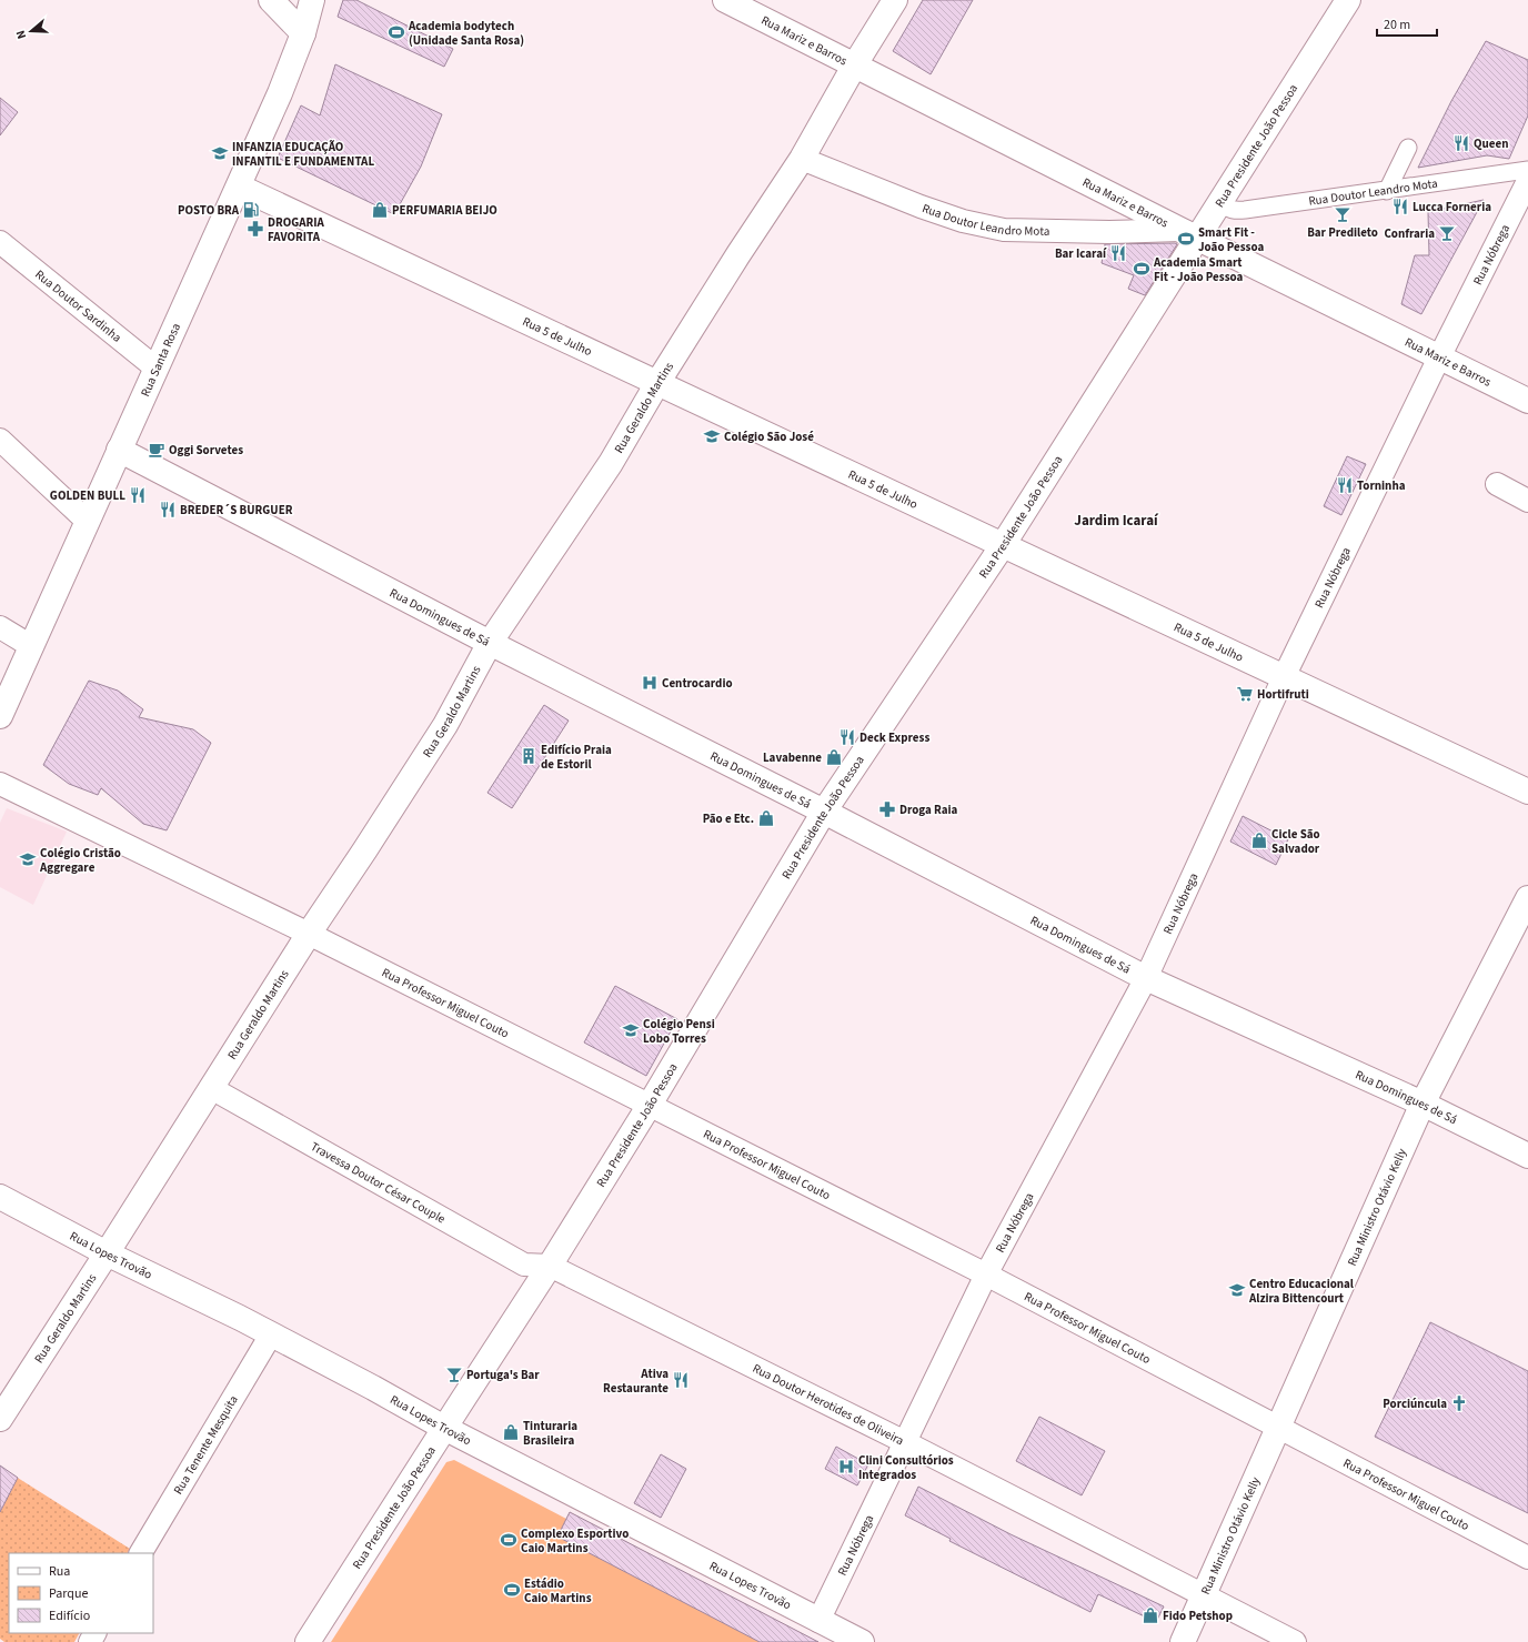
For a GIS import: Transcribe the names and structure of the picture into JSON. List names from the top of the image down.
{
  "streets": {
    "street": [
      "Rua Mariz e Barros",
      "Rua Presidente João Pessoa",
      "Rua Doutor Leandro Mota",
      "Rua Nóbrega",
      "Rua Doutor Sardinha",
      "Rua 5 de Julho",
      "Rua Santa Rosa",
      "Rua Geraldo Martins",
      "Rua Domingues de Sá",
      "Rua Professor Miguel Couto",
      "Travessa Doutor César Couple",
      "Rua Ministro Otávio Kelly",
      "Rua Lopes Trovão",
      "Rua Doutor Herotides de Oliveira",
      "Rua Tenente Mesquita"
    ]
  },
  "crossings": [
    ["Rua Mariz e Barros", "Rua Presidente João Pessoa"],
    ["Rua Mariz e Barros", "Rua Doutor Leandro Mota"],
    ["Rua Mariz e Barros", "Rua Nóbrega"],
    ["Rua Mariz e Barros", "Rua Geraldo Martins"],
    ["Rua Presidente João Pessoa", "Rua Doutor Leandro Mota"],
    ["Rua Presidente João Pessoa", "Rua 5 de Julho"],
    ["Rua Presidente João Pessoa", "Rua Domingues de Sá"],
    ["Rua Presidente João Pessoa", "Rua Professor Miguel Couto"],
    ["Rua Presidente João Pessoa", "Travessa Doutor César Couple"],
    ["Rua Presidente João Pessoa", "Rua Lopes Trovão"],
    ["Rua Presidente João Pessoa", "Rua Doutor Herotides de Oliveira"],
    ["Rua Doutor Leandro Mota", "Rua Geraldo Martins"],
    ["Rua Nóbrega", "Rua 5 de Julho"],
    ["Rua Nóbrega", "Rua Domingues de Sá"],
    ["Rua Nóbrega", "Rua Professor Miguel Couto"],
    ["Rua Nóbrega", "Rua Lopes Trovão"],
    ["Rua Nóbrega", "Rua Doutor Herotides de Oliveira"],
    ["Rua Doutor Sardinha", "Rua Santa Rosa"],
    ["Rua 5 de Julho", "Rua Santa Rosa"],
    ["Rua 5 de Julho", "Rua Geraldo Martins"],
    ["Rua Santa Rosa", "Rua Domingues de Sá"],
    ["Rua Geraldo Martins", "Rua Domingues de Sá"],
    ["Rua Geraldo Martins", "Rua Professor Miguel Couto"],
    ["Rua Geraldo Martins", "Travessa Doutor César Couple"],
    ["Rua Geraldo Martins", "Rua Lopes Trovão"],
    ["Rua Domingues de Sá", "Rua Ministro Otávio Kelly"],
    ["Rua Professor Miguel Couto", "Rua Ministro Otávio Kelly"],
    ["Travessa Doutor César Couple", "Rua Doutor Herotides de Oliveira"],
    ["Rua Ministro Otávio Kelly", "Rua Doutor Herotides de Oliveira"],
    ["Rua Lopes Trovão", "Rua Tenente Mesquita"]
  ],
  "districts": ["Jardim Icaraí"],
  "places": {
    "sports": [
      "Academia bodytech (Unidade Santa Rosa)",
      "Smart Fit - João Pessoa",
      "Academia Smart Fit - João Pessoa",
      "Complexo Esportivo Caio Martins",
      "Estádio Caio Martins"
    ],
    "restaurant": [
      "Queen",
      "Lucca Forneria",
      "Bar Icaraí",
      "Torninha",
      "GOLDEN BULL",
      "BREDER´S BURGUER",
      "Deck Express",
      "Ativa Restaurante"
    ],
    "school or university": [
      "INFANZIA EDUCAÇÃO INFANTIL E FUNDAMENTAL",
      "Colégio São José",
      "Colégio Cristão Aggregare",
      "Colégio Pensi Lobo Torres",
      "Centro Educacional Alzira Bittencourt"
    ],
    "fuel station": ["POSTO BRA"],
    "shop": [
      "PERFUMARIA BEIJO",
      "Lavabenne",
      "Pão e Etc.",
      "Cicle São Salvador",
      "Tinturaria Brasileira",
      "Fido Petshop"
    ],
    "bar": ["Bar Predileto", "Confraria", "Portuga's Bar"],
    "pharmacy": ["DROGARIA FAVORITA", "Droga Raia"],
    "cafe": ["Oggi Sorvetes"],
    "hospital": ["Centrocardio", "Clini Consultórios Integrados"],
    "supermarket": ["Hortifruti"],
    "building": ["Edifício Praia de Estoril"],
    "church": ["Porciúncula"]
  },
  "legend": ["Rua", "Parque", "Edifício"],
  "scale_bar": "20 m",
  "north": "left"
}
